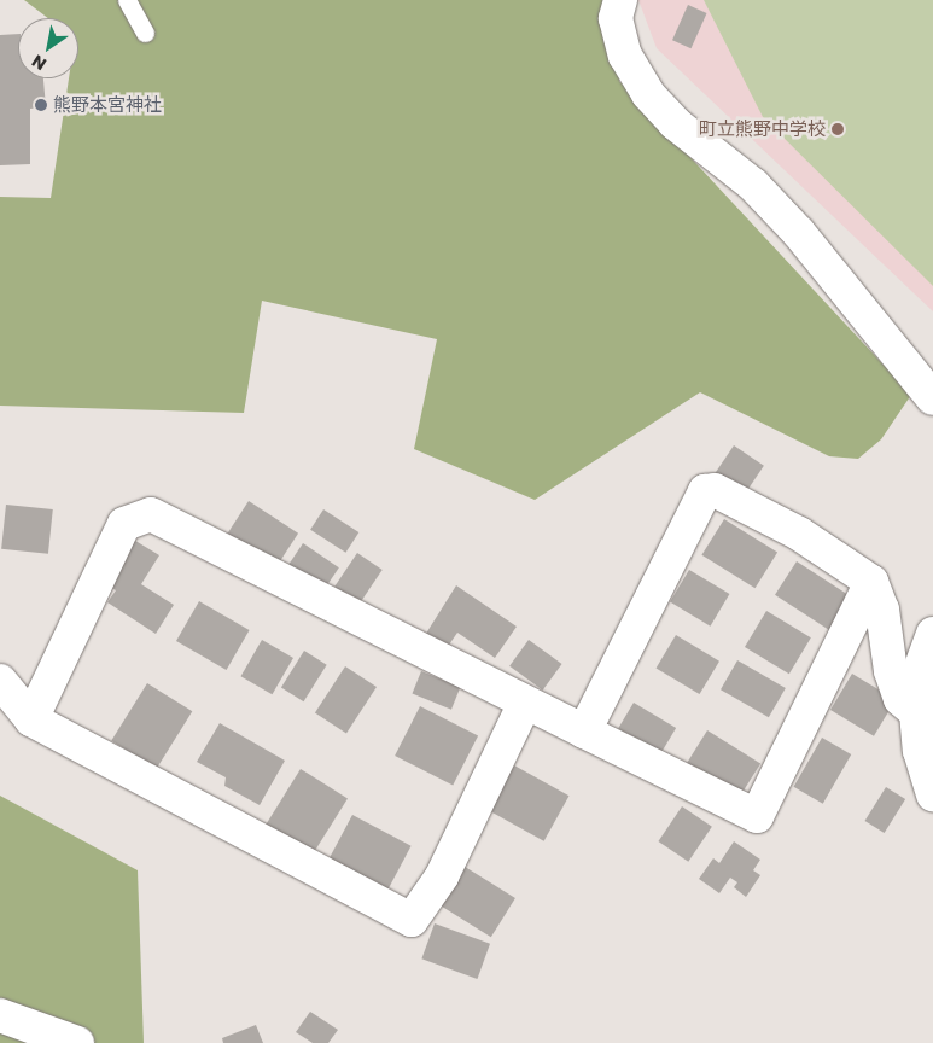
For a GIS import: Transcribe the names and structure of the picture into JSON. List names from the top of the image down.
{
  "places": ["熊野本宮神社", "町立熊野中学校"],
  "north": "bottom left"
}
